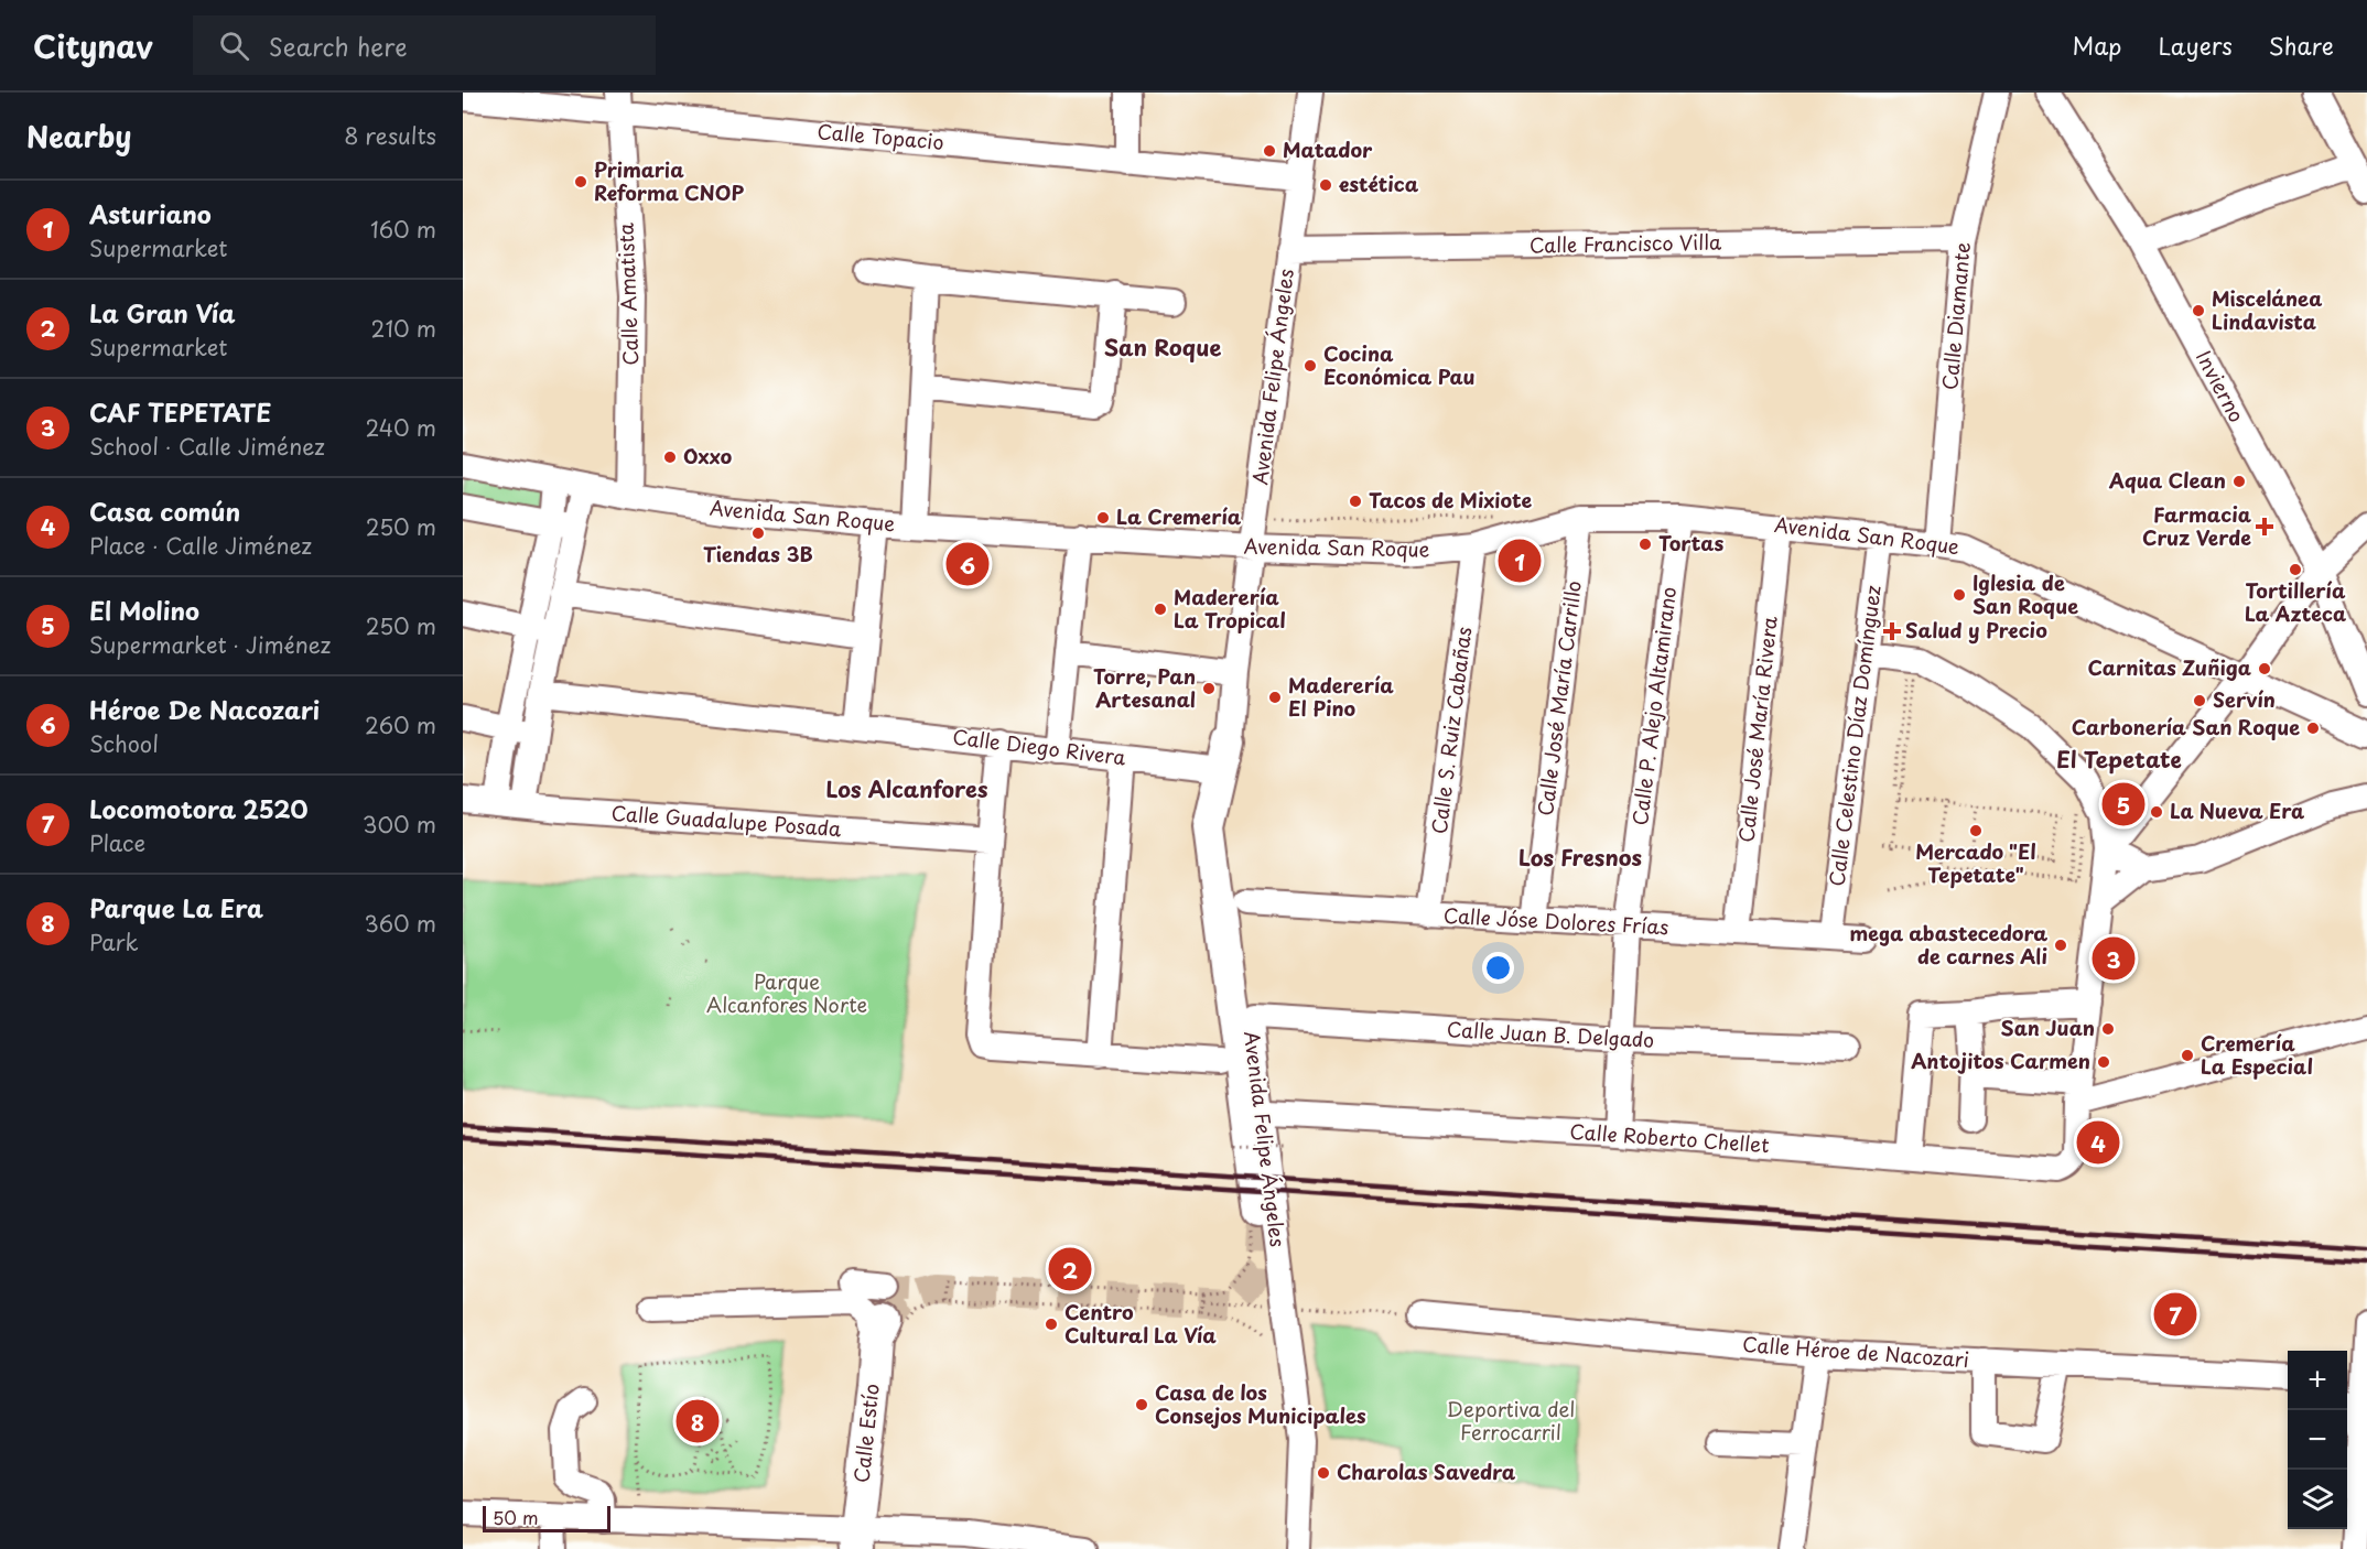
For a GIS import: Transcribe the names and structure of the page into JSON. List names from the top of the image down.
{
  "streets": {
    "main road": ["Avenida Felipe Ángeles", "Calle Estío"],
    "street": [
      "Calle Topacio",
      "Calle Francisco Villa",
      "Calle Amatista",
      "Calle Diamante",
      "Invierno",
      "Avenida San Roque",
      "Calle José María Carrillo",
      "Calle P. Alejo Altamirano",
      "Calle José María Rivera",
      "Calle S. Ruiz Cabañas",
      "Calle Celestino Díaz Domínguez",
      "Calle Diego Rivera",
      "Calle Guadalupe Posada",
      "Calle Jóse Dolores Frías",
      "Calle Juan B. Delgado",
      "Calle Roberto Chellet",
      "Calle Héroe de Nacozari"
    ]
  },
  "crossings": [
    ["Calle Topacio", "Calle Amatista"],
    ["Calle Topacio", "Avenida Felipe Ángeles"],
    ["Calle Francisco Villa", "Calle Diamante"],
    ["Calle Francisco Villa", "Avenida Felipe Ángeles"],
    ["Calle Amatista", "Avenida San Roque"],
    ["Calle Diamante", "Avenida San Roque"],
    ["Avenida Felipe Ángeles", "Avenida San Roque"],
    ["Avenida Felipe Ángeles", "Calle Diego Rivera"],
    ["Avenida San Roque", "Calle José María Carrillo"],
    ["Avenida San Roque", "Calle P. Alejo Altamirano"],
    ["Avenida San Roque", "Calle José María Rivera"],
    ["Avenida San Roque", "Calle S. Ruiz Cabañas"],
    ["Avenida San Roque", "Calle Celestino Díaz Domínguez"],
    ["Calle José María Carrillo", "Calle Jóse Dolores Frías"],
    ["Calle P. Alejo Altamirano", "Calle Jóse Dolores Frías"],
    ["Calle P. Alejo Altamirano", "Calle Juan B. Delgado"],
    ["Calle P. Alejo Altamirano", "Calle Roberto Chellet"],
    ["Calle José María Rivera", "Calle Jóse Dolores Frías"],
    ["Calle S. Ruiz Cabañas", "Calle Jóse Dolores Frías"],
    ["Calle Celestino Díaz Domínguez", "Calle Jóse Dolores Frías"]
  ],
  "districts": [
    "San Roque",
    "El Tepetate",
    "Los Alcanfores",
    "Los Fresnos"
  ],
  "parks": ["Parque Alcanfores Norte", "Deportiva del Ferrocarril"],
  "places": {
    "other": [
      "Matador",
      "Primaria Reforma CNOP",
      "estética",
      "Miscelánea Lindavista",
      "Cocina Económica Pau",
      "Oxxo",
      "Aqua Clean",
      "Tacos de Mixiote",
      "La Cremería",
      "Tiendas 3B",
      "Tortas",
      "Tortillería La Azteca",
      "Iglesia de San Roque",
      "Maderería La Tropical",
      "Carnitas Zuñiga",
      "Torre, Pan Artesanal",
      "Maderería El Pino",
      "Servín",
      "Carbonería San Roque",
      "La Nueva Era",
      "Mercado \"El Tepetate\"",
      "mega abastecedora de carnes Ali",
      "San Juan",
      "Cremería La Especial",
      "Antojitos Carmen",
      "Centro Cultural La Vía",
      "Casa de los Consejos Municipales",
      "Charolas Savedra"
    ],
    "health": ["Farmacia Cruz Verde", "Salud y Precio"]
  },
  "scale_bar": "50 m",
  "page": {
    "header": "Citynav",
    "search": "Search here",
    "nav": ["Map", "Layers", "Share"],
    "heading": ["Nearby", "8 results"],
    "list": [
      {
        "mark": "1",
        "name": "Asturiano",
        "note": "Supermarket",
        "value": "160 m"
      },
      {
        "mark": "2",
        "name": "La Gran Vía",
        "note": "Supermarket",
        "value": "210 m"
      },
      {
        "mark": "3",
        "name": "CAF TEPETATE",
        "note": "School · Calle Jiménez",
        "value": "240 m"
      },
      {
        "mark": "4",
        "name": "Casa común",
        "note": "Place · Calle Jiménez",
        "value": "250 m"
      },
      {
        "mark": "5",
        "name": "El Molino",
        "note": "Supermarket · Jiménez",
        "value": "250 m"
      },
      {
        "mark": "6",
        "name": "Héroe De Nacozari",
        "note": "School",
        "value": "260 m"
      },
      {
        "mark": "7",
        "name": "Locomotora 2520",
        "note": "Place",
        "value": "300 m"
      },
      {
        "mark": "8",
        "name": "Parque La Era",
        "note": "Park",
        "value": "360 m"
      }
    ],
    "pins": [
      "1",
      "6",
      "5",
      "3",
      "4",
      "2",
      "7",
      "8"
    ],
    "map_buttons": ["+", "−"],
    "scale": "50 m"
  }
}
